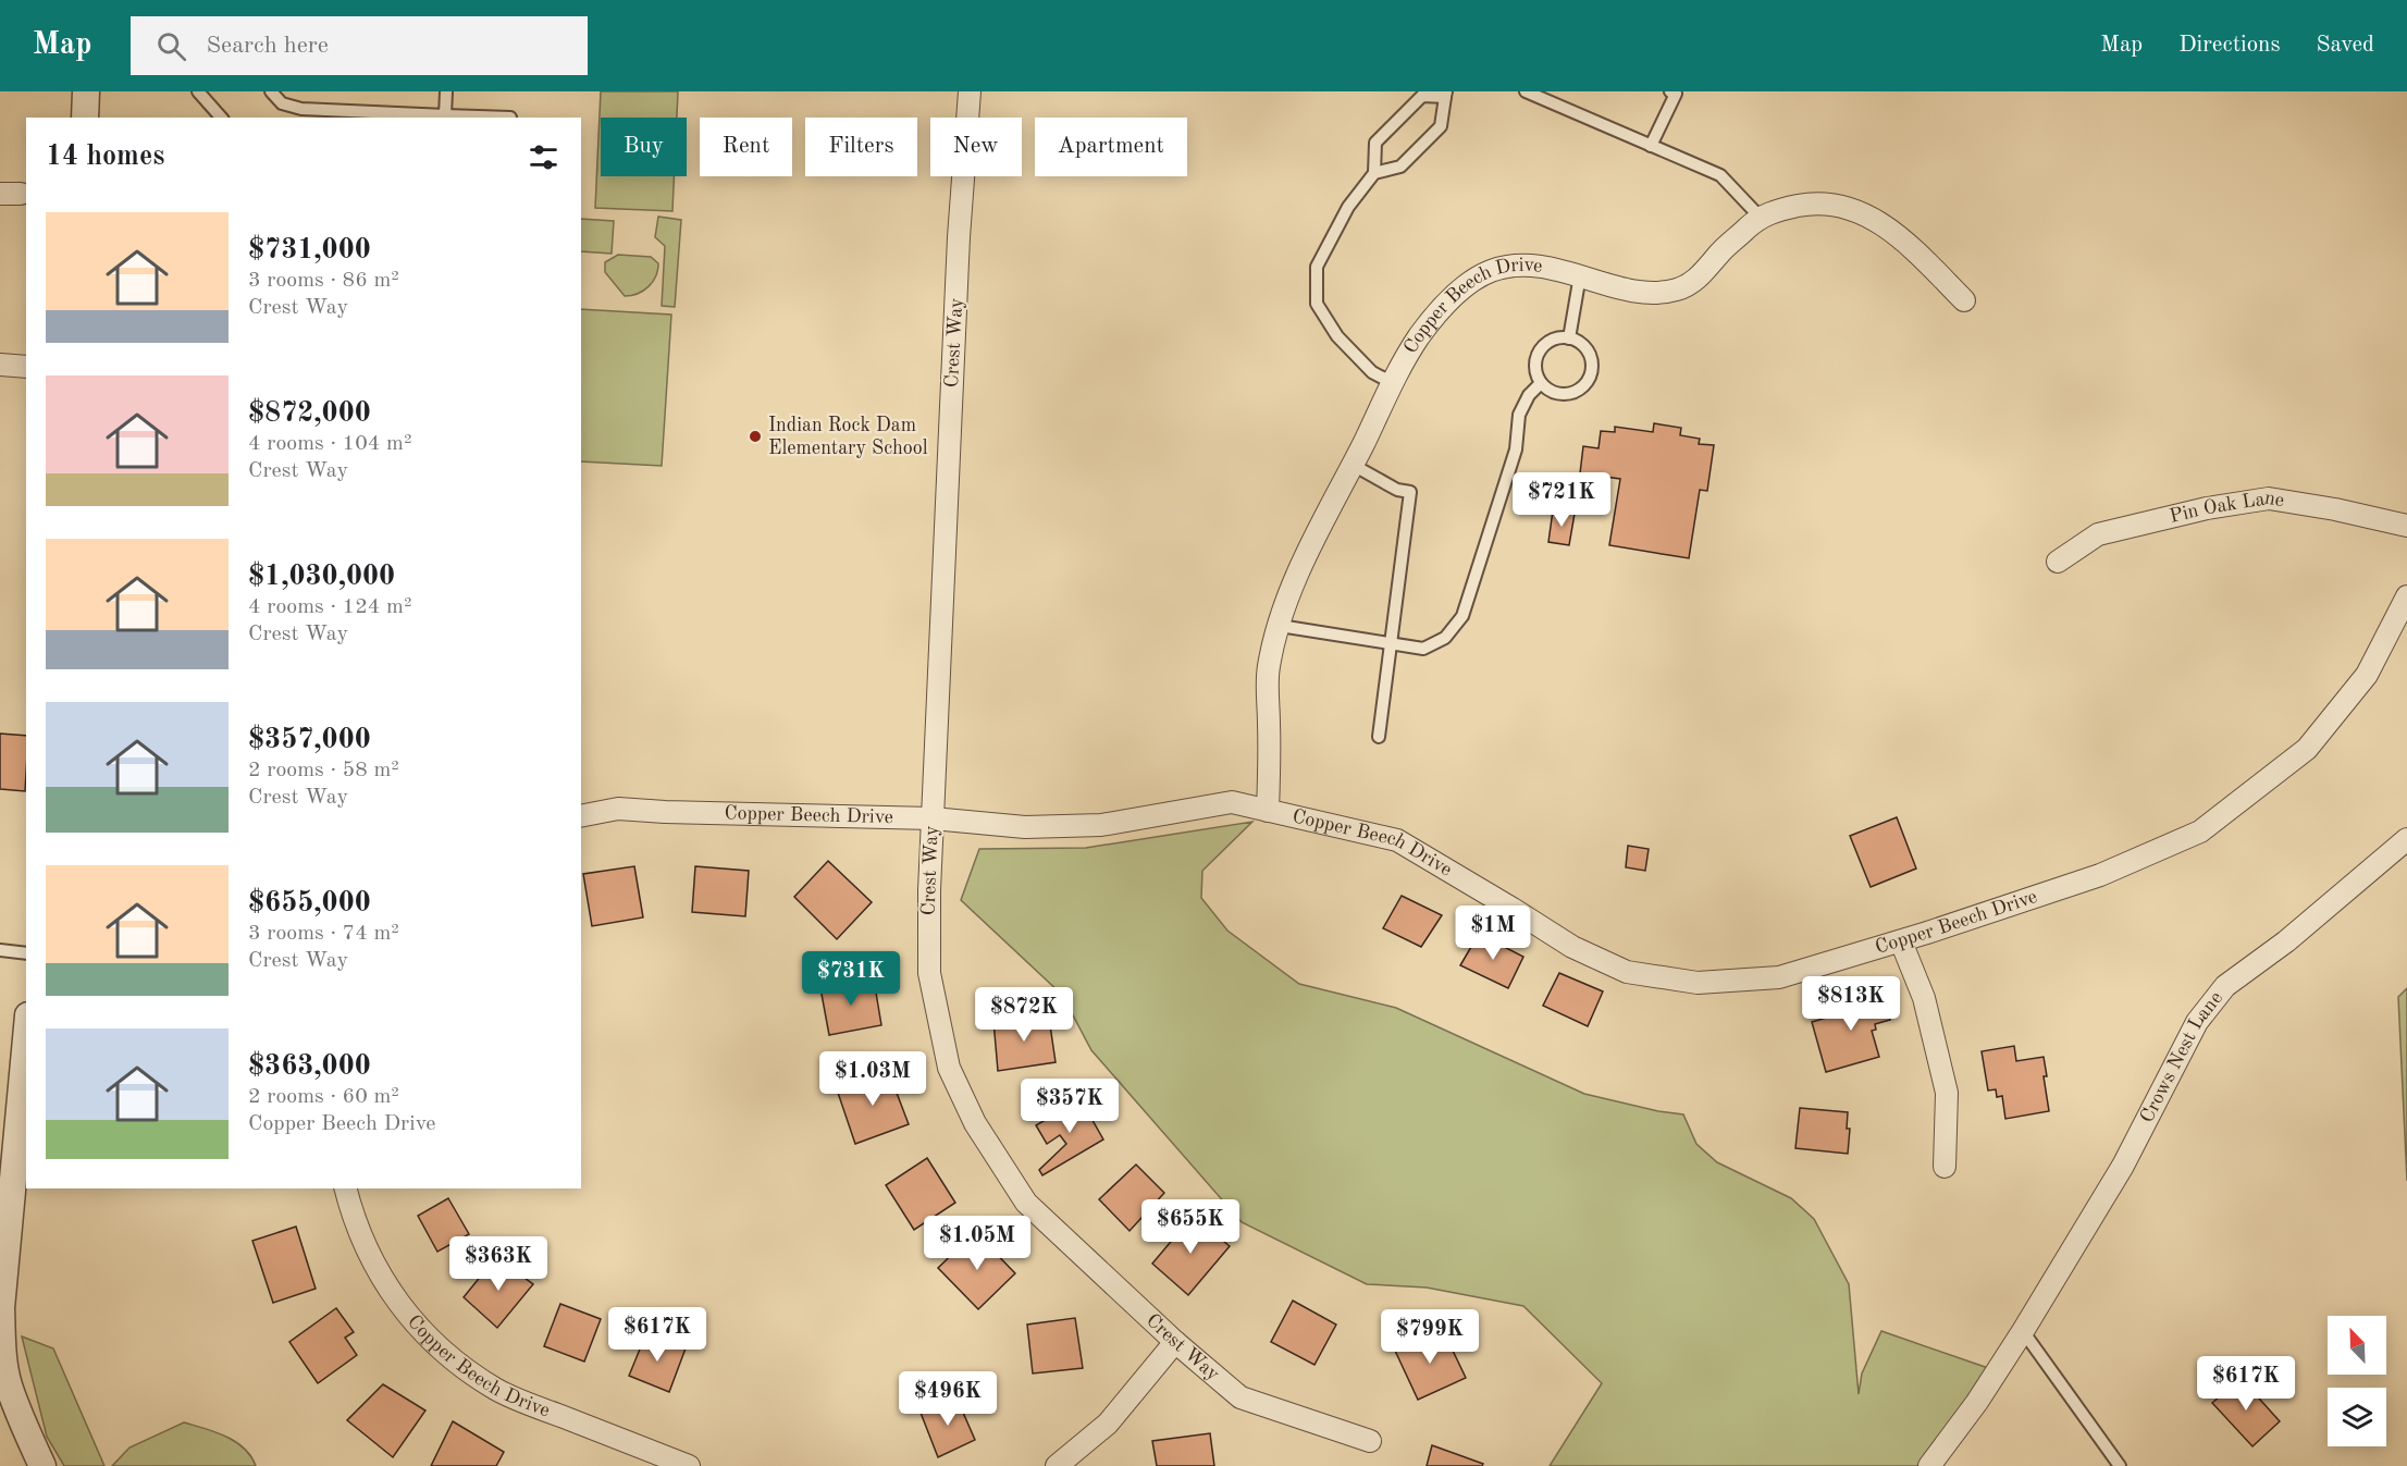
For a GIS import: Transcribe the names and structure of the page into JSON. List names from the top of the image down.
{
  "streets": {
    "street": [
      "Copper Beech Drive",
      "Crest Way",
      "Pin Oak Lane",
      "Crows Nest Lane"
    ]
  },
  "crossings": [
    ["Copper Beech Drive", "Crest Way"]
  ],
  "places": ["Indian Rock Dam Elementary School"],
  "north": "top left",
  "page": {
    "header": "Map",
    "search": "Search here",
    "nav": ["Map", "Directions", "Saved"],
    "chip": [
      "Buy",
      "Rent",
      "Filters",
      "New",
      "Apartment"
    ],
    "heading": "14 homes",
    "list": [
      {
        "name": "$731,000",
        "note": "3 rooms · 86 m² · Crest Way"
      },
      {
        "name": "$872,000",
        "note": "4 rooms · 104 m² · Crest Way"
      },
      {
        "name": "$1,030,000",
        "note": "4 rooms · 124 m² · Crest Way"
      },
      {
        "name": "$357,000",
        "note": "2 rooms · 58 m² · Crest Way"
      },
      {
        "name": "$655,000",
        "note": "3 rooms · 74 m² · Crest Way"
      },
      {
        "name": "$363,000",
        "note": "2 rooms · 60 m² · Copper Beech Drive"
      }
    ],
    "price": [
      "$721K",
      "$1M",
      "$731K",
      "$813K",
      "$872K",
      "$1.03M",
      "$357K",
      "$655K",
      "$1.05M",
      "$363K",
      "$617K",
      "$799K",
      "$617K",
      "$496K"
    ]
  }
}
